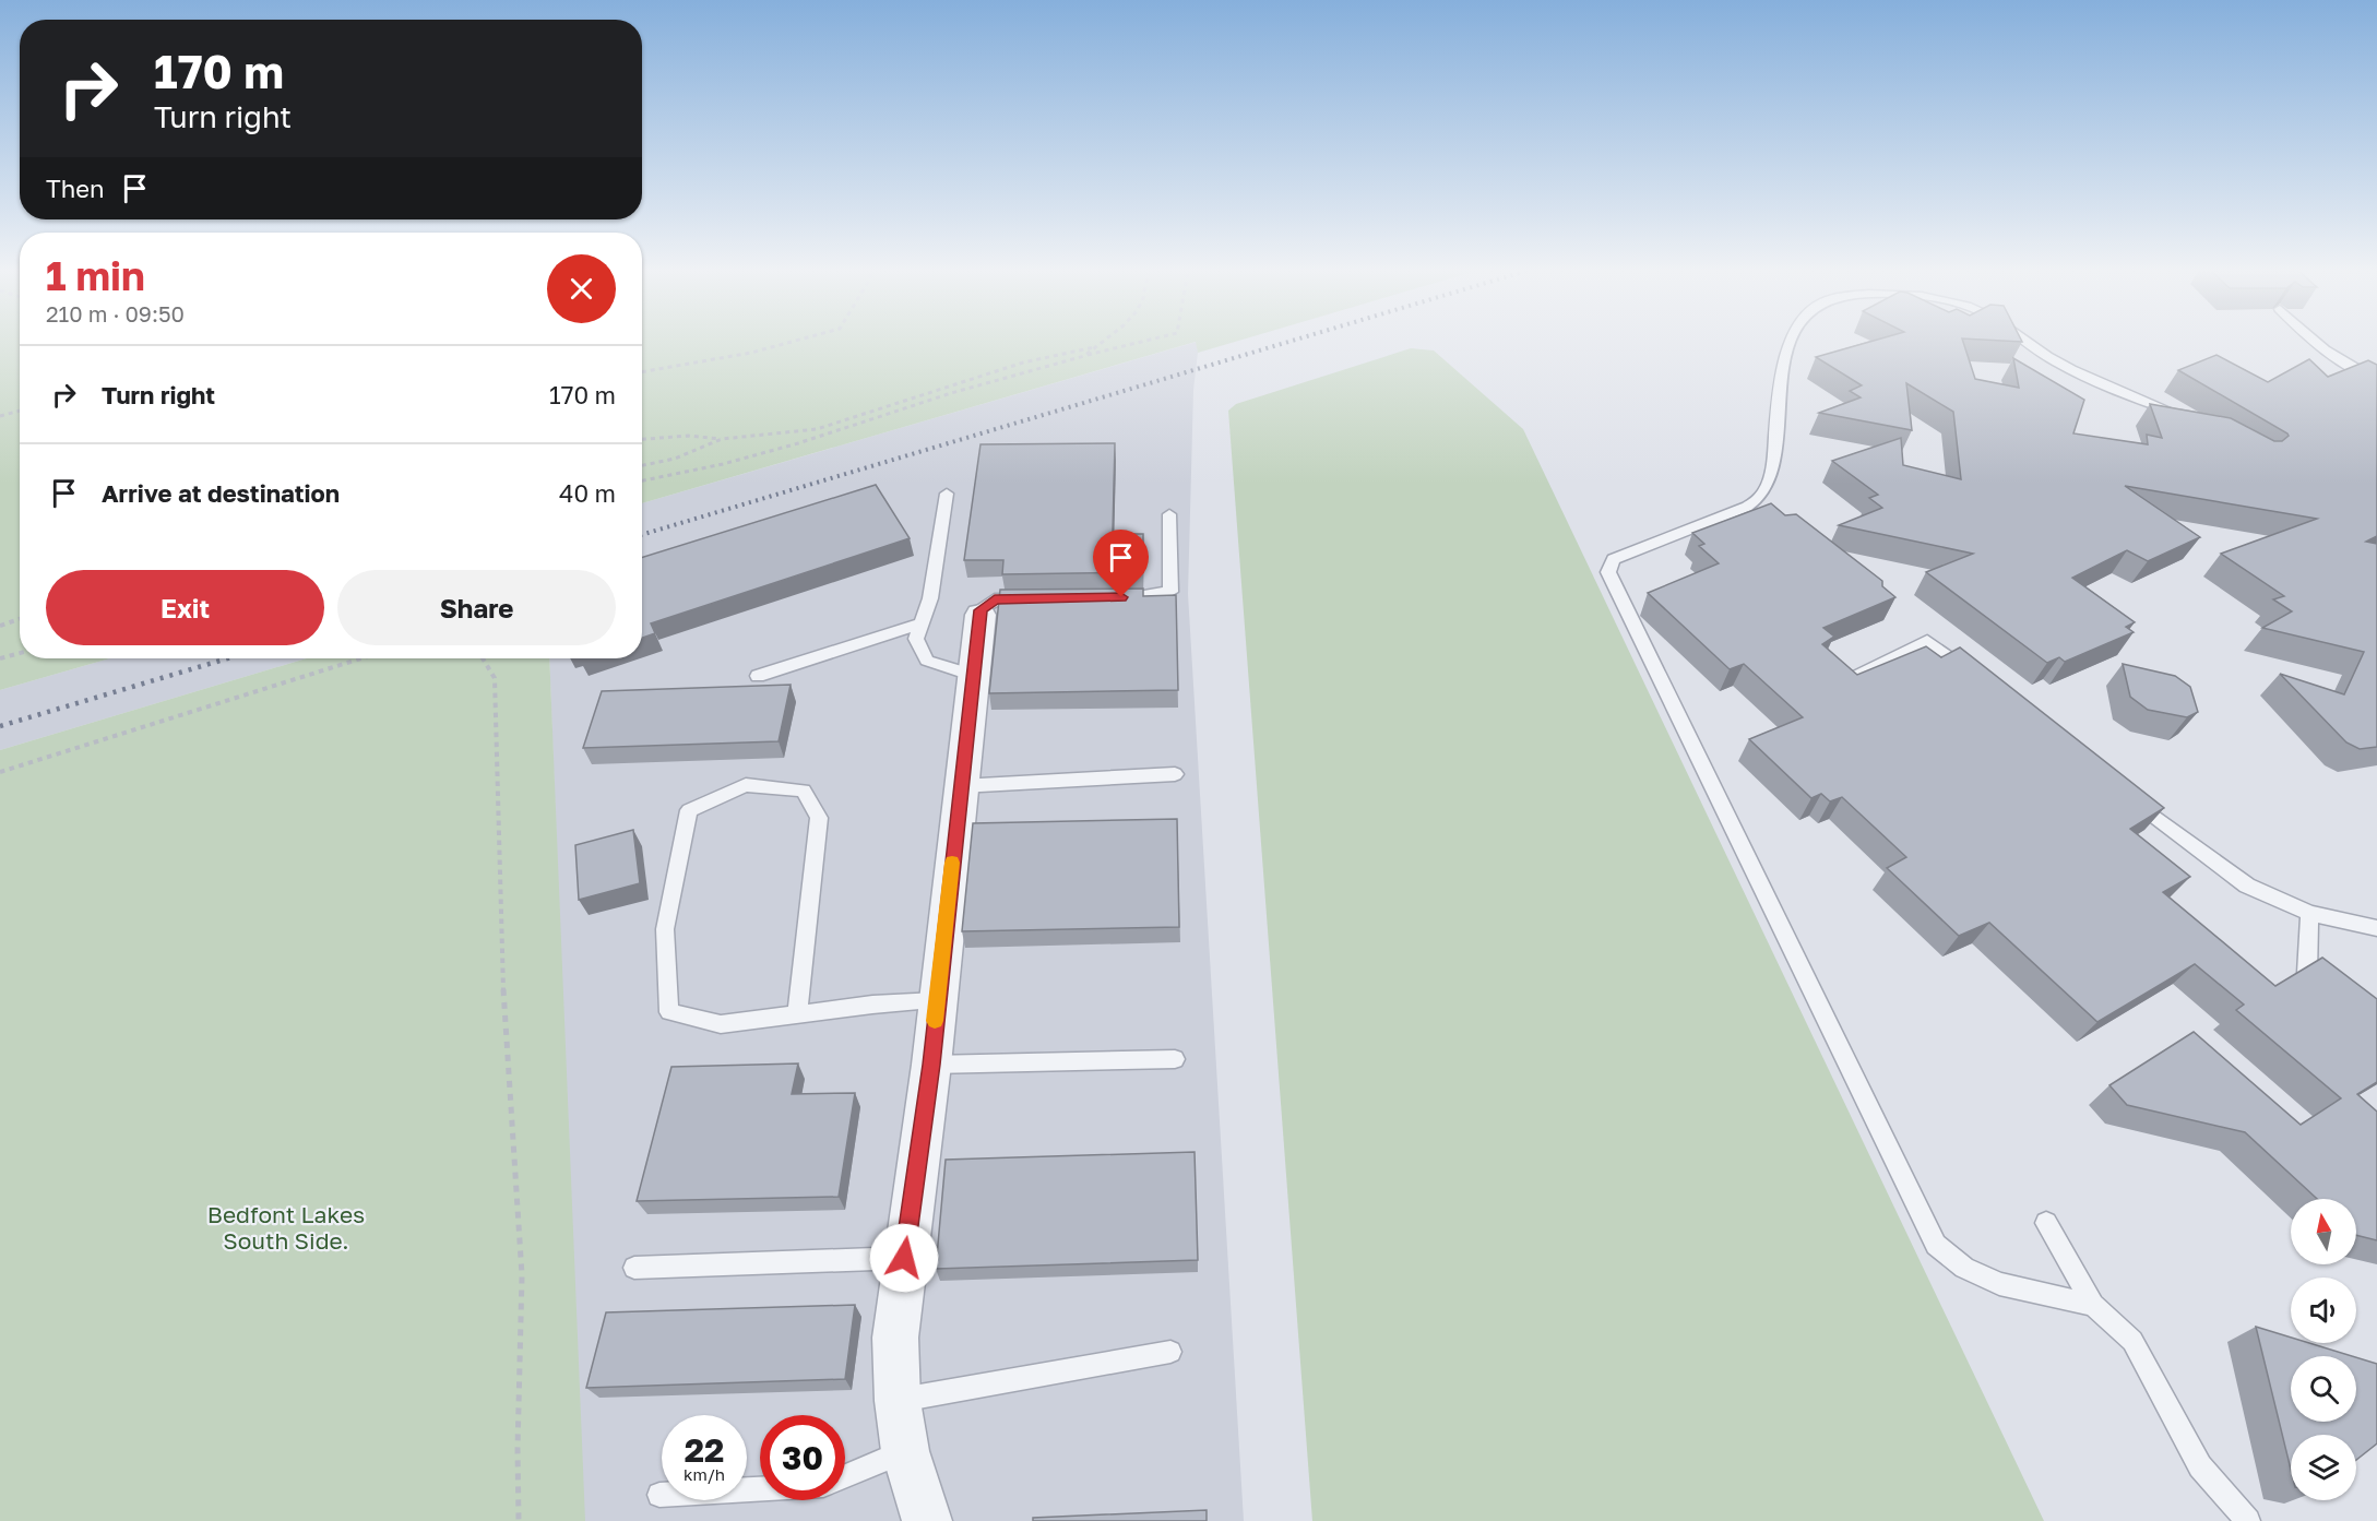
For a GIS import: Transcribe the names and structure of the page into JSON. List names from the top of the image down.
{
  "parks": ["Bedfont Lakes South Side."],
  "north": "top",
  "page": {
    "turn": ["170 m", "Turn right"],
    "then": "Then",
    "heading": ["1 min", "210 m · 09:50"],
    "list": [
      {
        "name": "Turn right",
        "value": "170 m"
      },
      {
        "name": "Arrive at destination",
        "value": "40 m"
      }
    ],
    "buttons": ["Exit", "Share"],
    "speed": "22 km/h",
    "limit": "30"
  }
}
